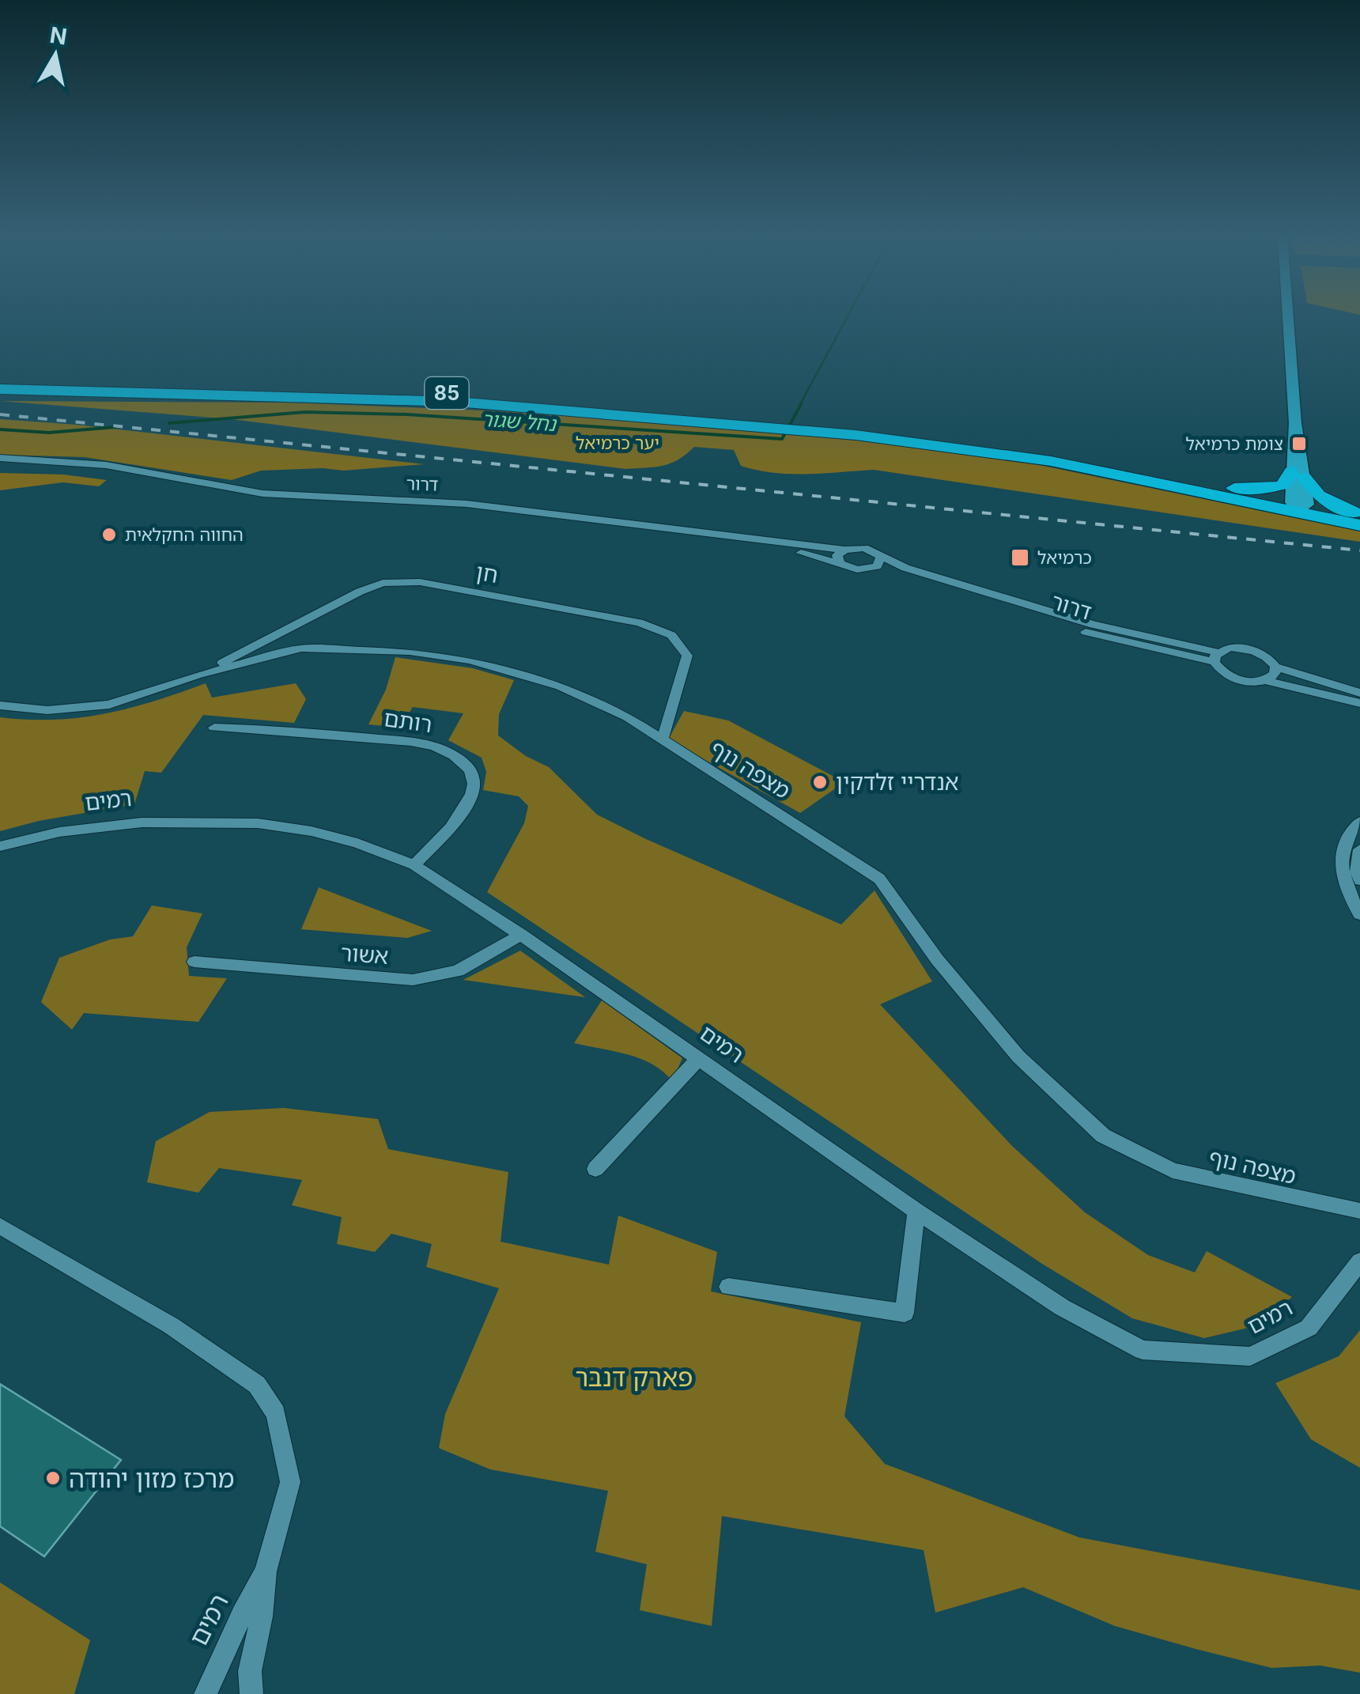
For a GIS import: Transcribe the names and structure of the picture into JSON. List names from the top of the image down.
{
  "streets": {
    "highway": ["85"],
    "street": [
      "דרור",
      "חן",
      "רותם",
      "מצפה נוף",
      "רמים",
      "אשור"
    ]
  },
  "crossings": [
    ["חן", "מצפה נוף"],
    ["רותם", "רמים"],
    ["רמים", "אשור"]
  ],
  "water": ["נחל שגור"],
  "parks": ["יער כרמיאל", "פארק דנבר"],
  "places": {
    "transit": ["צומת כרמיאל", "כרמיאל"],
    "other": ["החווה החקלאית", "אנדריי זלדקין", "מרכז מזון יהודה"]
  },
  "north": "top"
}
